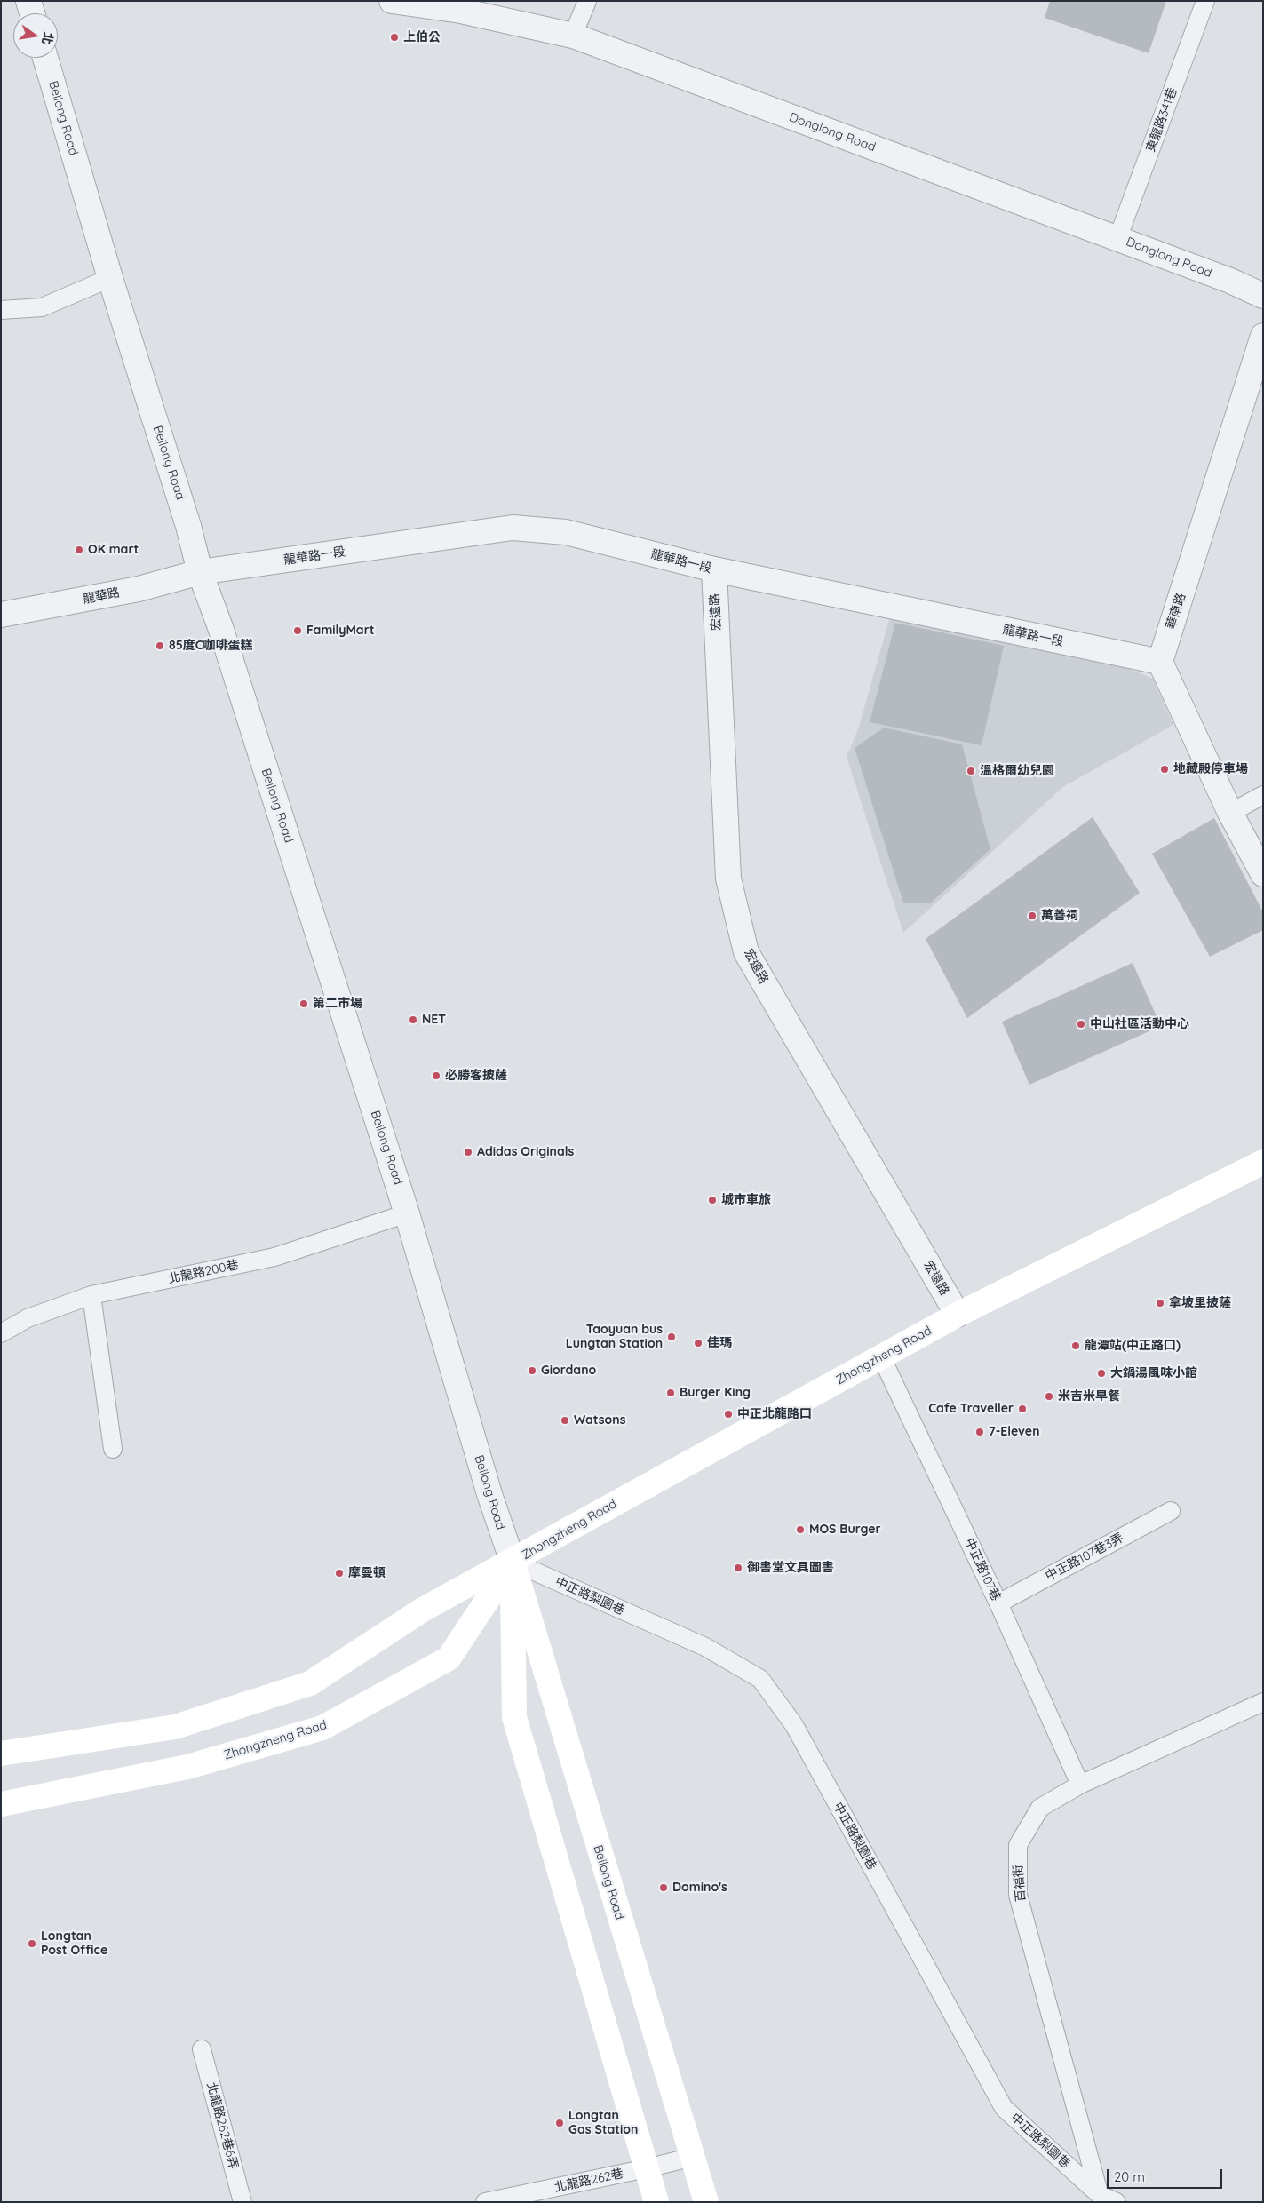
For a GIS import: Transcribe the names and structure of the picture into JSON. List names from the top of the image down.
{
  "streets": {
    "main road": ["Beilong Road", "Zhongzheng Road"],
    "street": [
      "Donglong Road",
      "龍華路一段",
      "龍華路",
      "華南路",
      "宏遠路"
    ],
    "lane": [
      "東龍路341巷",
      "北龍路200巷",
      "中正路107巷3弄",
      "中正路107巷",
      "中正路梨園巷",
      "百福街",
      "北龍路262巷6弄",
      "北龍路262巷"
    ]
  },
  "crossings": [
    ["Beilong Road", "龍華路一段"],
    ["Beilong Road", "龍華路"],
    ["Beilong Road", "北龍路200巷"],
    ["Beilong Road", "Zhongzheng Road"],
    ["Beilong Road", "中正路梨園巷"],
    ["Beilong Road", "北龍路262巷"],
    ["東龍路341巷", "Donglong Road"],
    ["龍華路一段", "龍華路"],
    ["龍華路一段", "華南路"],
    ["龍華路一段", "宏遠路"],
    ["宏遠路", "Zhongzheng Road"],
    ["Zhongzheng Road", "中正路107巷"],
    ["Zhongzheng Road", "中正路梨園巷"],
    ["中正路107巷3弄", "中正路107巷"],
    ["中正路107巷", "百福街"],
    ["中正路梨園巷", "百福街"]
  ],
  "places": [
    "上伯公",
    "OK mart",
    "FamilyMart",
    "85度C咖啡蛋糕",
    "地藏殿停車場",
    "溫格爾幼兒園",
    "萬善祠",
    "第二市場",
    "NET",
    "中山社區活動中心",
    "必勝客披薩",
    "Adidas Originals",
    "城市車旅",
    "拿坡里披薩",
    "Taoyuan bus Lungtan Station",
    "佳瑪",
    "龍潭站(中正路口)",
    "Giordano",
    "大鍋湯風味小館",
    "Burger King",
    "米吉米早餐",
    "Cafe Traveller",
    "中正北龍路口",
    "Watsons",
    "7-Eleven",
    "MOS Burger",
    "御書堂文具圖書",
    "摩曼頓",
    "Domino's",
    "Longtan Post Office",
    "Longtan Gas Station"
  ],
  "scale_bar": "20 m",
  "north": "right"
}
